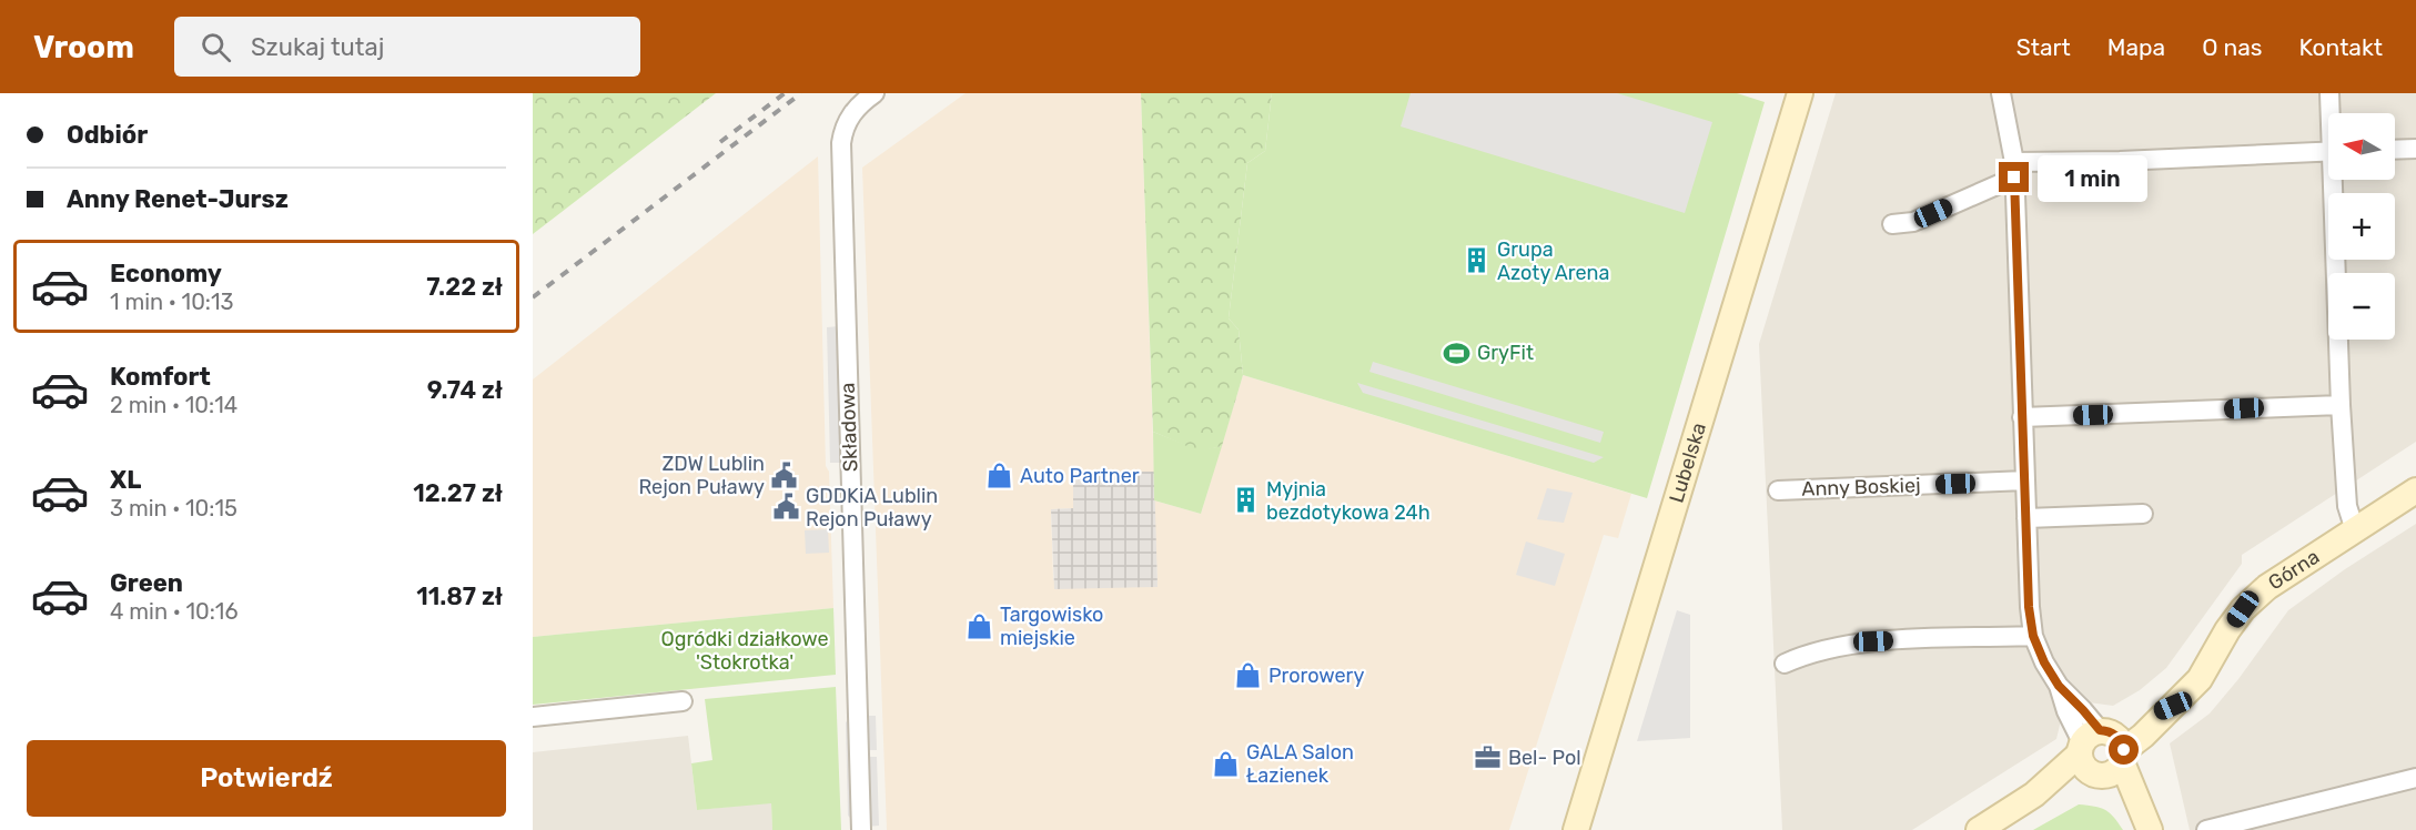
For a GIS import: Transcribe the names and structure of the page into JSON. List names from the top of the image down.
{
  "streets": {
    "main road": ["Lubelska", "Górna"],
    "street": ["Składowa", "Anny Boskiej"]
  },
  "parks": ["Ogródki działkowe 'Stokrotka'"],
  "places": {
    "building": ["Grupa Azoty Arena", "Myjnia bezdotykowa 24h"],
    "sports": ["GryFit"],
    "public building": ["ZDW Lublin Rejon Puławy", "GDDKiA Lublin Rejon Puławy"],
    "shop": [
      "Auto Partner",
      "Targowisko miejskie",
      "Prorowery",
      "GALA Salon Łazienek"
    ],
    "office": ["Bel- Pol"]
  },
  "north": "left",
  "page": {
    "header": "Vroom",
    "search": "Szukaj tutaj",
    "nav": [
      "Start",
      "Mapa",
      "O nas",
      "Kontakt"
    ],
    "banner": ["Odbiór", "Anny Renet-Jursz"],
    "map_buttons": ["+", "−"],
    "bubble": "1 min",
    "list": [
      {
        "name": "Economy",
        "note": "1 min · 10:13",
        "value": "7.22 zł"
      },
      {
        "name": "Komfort",
        "note": "2 min · 10:14",
        "value": "9.74 zł"
      },
      {
        "name": "XL",
        "note": "3 min · 10:15",
        "value": "12.27 zł"
      },
      {
        "name": "Green",
        "note": "4 min · 10:16",
        "value": "11.87 zł"
      }
    ],
    "buttons": "Potwierdź"
  }
}
